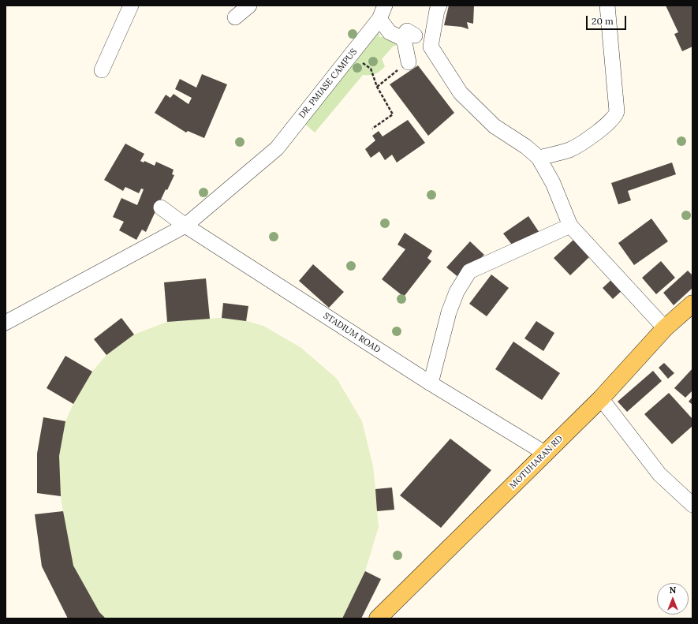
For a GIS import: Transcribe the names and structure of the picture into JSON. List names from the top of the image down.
{
  "streets": {
    "main road": ["MOTIJHARAN RD"],
    "street": ["DR. PMIASE CAMPUS", "STADIUM ROAD"]
  },
  "crossings": [
    ["DR. PMIASE CAMPUS", "STADIUM ROAD"],
    ["STADIUM ROAD", "MOTIJHARAN RD"]
  ],
  "scale_bar": "20 m",
  "north": "top"
}
